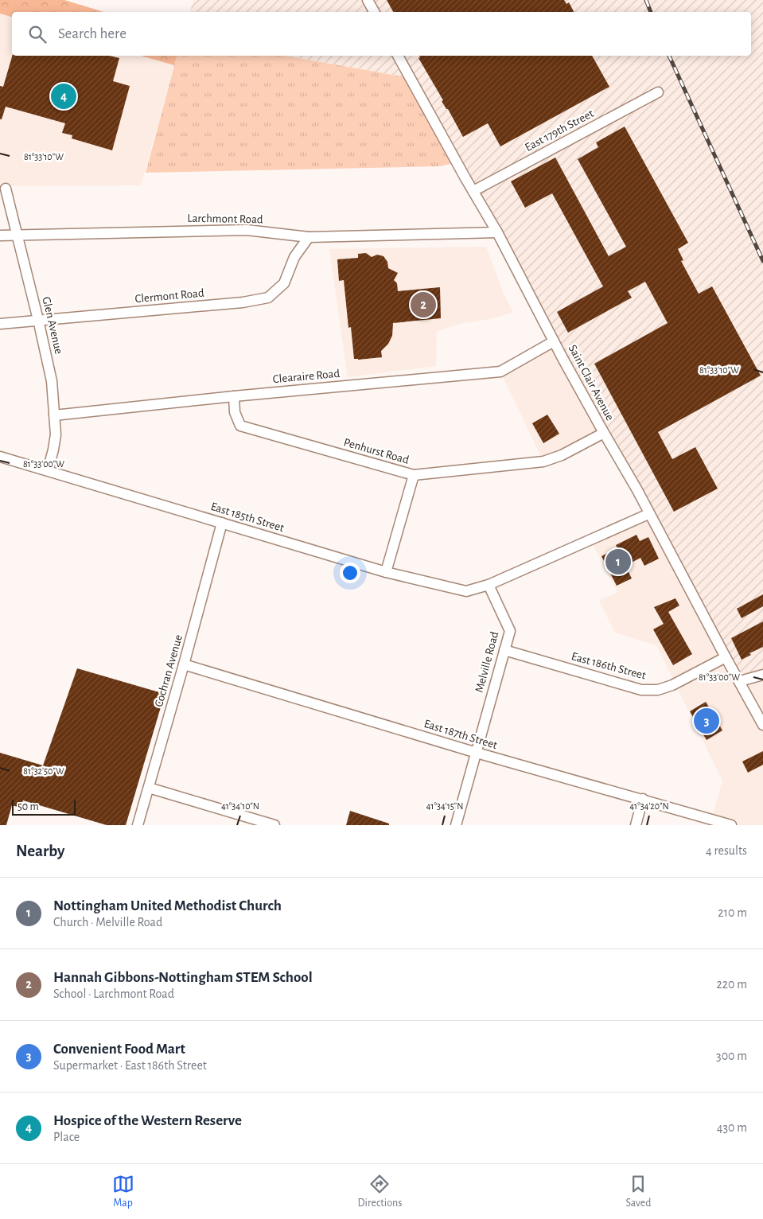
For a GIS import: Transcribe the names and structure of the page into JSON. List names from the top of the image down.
{
  "streets": {
    "street": [
      "East 179th Street",
      "Larchmont Road",
      "Clermont Road",
      "Glen Avenue",
      "Clearaire Road",
      "Saint Clair Avenue",
      "Penhurst Road",
      "East 185th Street",
      "Melville Road",
      "East 186th Street",
      "Cochran Avenue",
      "East 187th Street"
    ]
  },
  "crossings": [
    ["East 179th Street", "Saint Clair Avenue"],
    ["Larchmont Road", "Clermont Road"],
    ["Larchmont Road", "Glen Avenue"],
    ["Larchmont Road", "Saint Clair Avenue"],
    ["Clermont Road", "Glen Avenue"],
    ["Glen Avenue", "Clearaire Road"],
    ["Glen Avenue", "East 185th Street"],
    ["Clearaire Road", "Saint Clair Avenue"],
    ["Clearaire Road", "Penhurst Road"],
    ["Saint Clair Avenue", "Penhurst Road"],
    ["Saint Clair Avenue", "East 186th Street"],
    ["East 185th Street", "Melville Road"],
    ["East 185th Street", "Cochran Avenue"],
    ["Melville Road", "East 186th Street"],
    ["Melville Road", "East 187th Street"],
    ["Cochran Avenue", "East 187th Street"]
  ],
  "scale_bar": "50 m",
  "page": {
    "search": "Search here",
    "pins": [
      "4",
      "2",
      "1",
      "3"
    ],
    "scale": "50 m",
    "heading": ["Nearby", "4 results"],
    "list": [
      {
        "mark": "1",
        "name": "Nottingham United Methodist Church",
        "note": "Church · Melville Road",
        "value": "210 m"
      },
      {
        "mark": "2",
        "name": "Hannah Gibbons-Nottingham STEM School",
        "note": "School · Larchmont Road",
        "value": "220 m"
      },
      {
        "mark": "3",
        "name": "Convenient Food Mart",
        "note": "Supermarket · East 186th Street",
        "value": "300 m"
      },
      {
        "mark": "4",
        "name": "Hospice of the Western Reserve",
        "note": "Place",
        "value": "430 m"
      }
    ],
    "nav": ["Map", "Directions", "Saved"]
  },
  "coordinates": [
    "81°33'10\"W",
    "81°33'00\"W",
    "81°32'50\"W",
    "41°34'10\"N",
    "41°34'15\"N",
    "41°34'20\"N"
  ]
}
